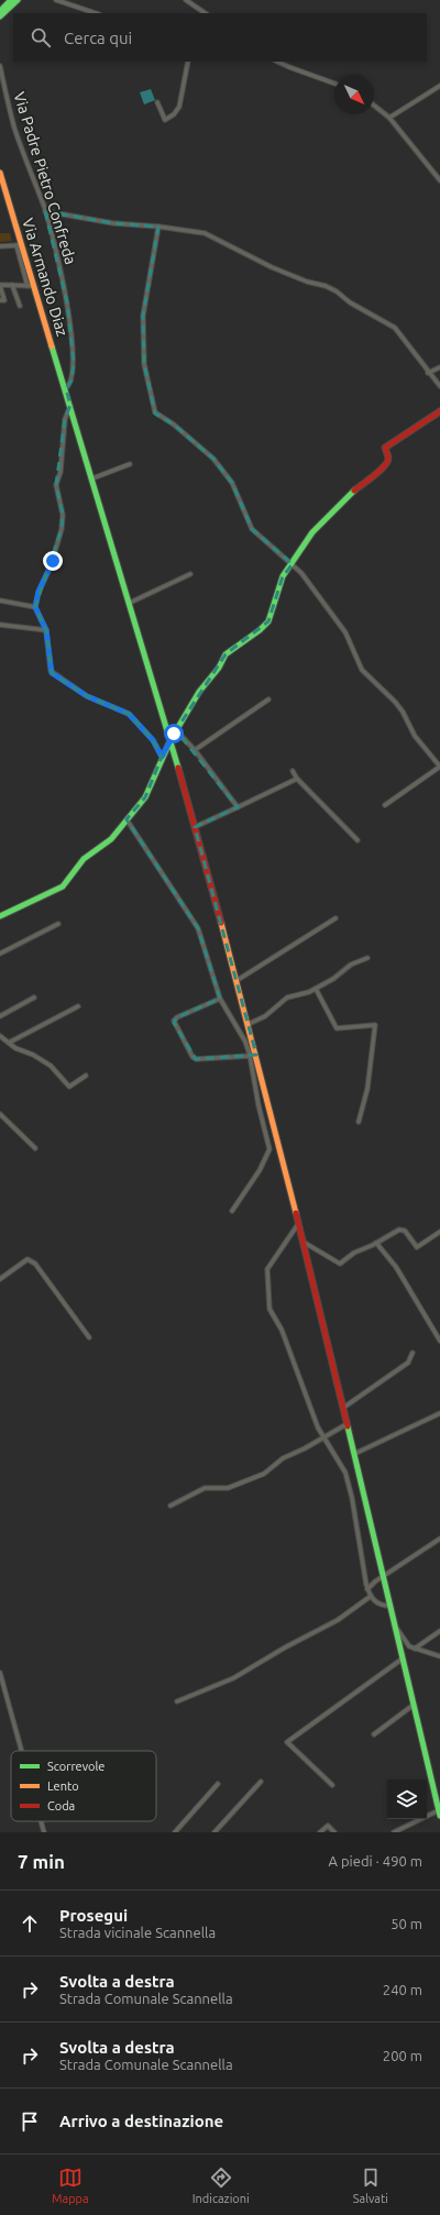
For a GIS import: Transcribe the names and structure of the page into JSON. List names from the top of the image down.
{
  "streets": {
    "main road": ["Via Armando Diaz"],
    "street": ["Via Padre Pietro Confreda"]
  },
  "crossings": [
    ["Via Padre Pietro Confreda", "Via Armando Diaz"]
  ],
  "legend": ["Scorrevole", "Lento", "Coda"],
  "north": "bottom right",
  "page": {
    "search": "Cerca qui",
    "heading": ["7 min", "A piedi · 490 m"],
    "list": [
      ["Prosegui", "Strada vicinale Scannella", "50 m"],
      ["Svolta a destra", "Strada Comunale Scannella", "240 m"],
      ["Svolta a destra", "Strada Comunale Scannella", "200 m"],
      "Arrivo a destinazione"
    ],
    "nav": ["Mappa", "Indicazioni", "Salvati"]
  }
}
